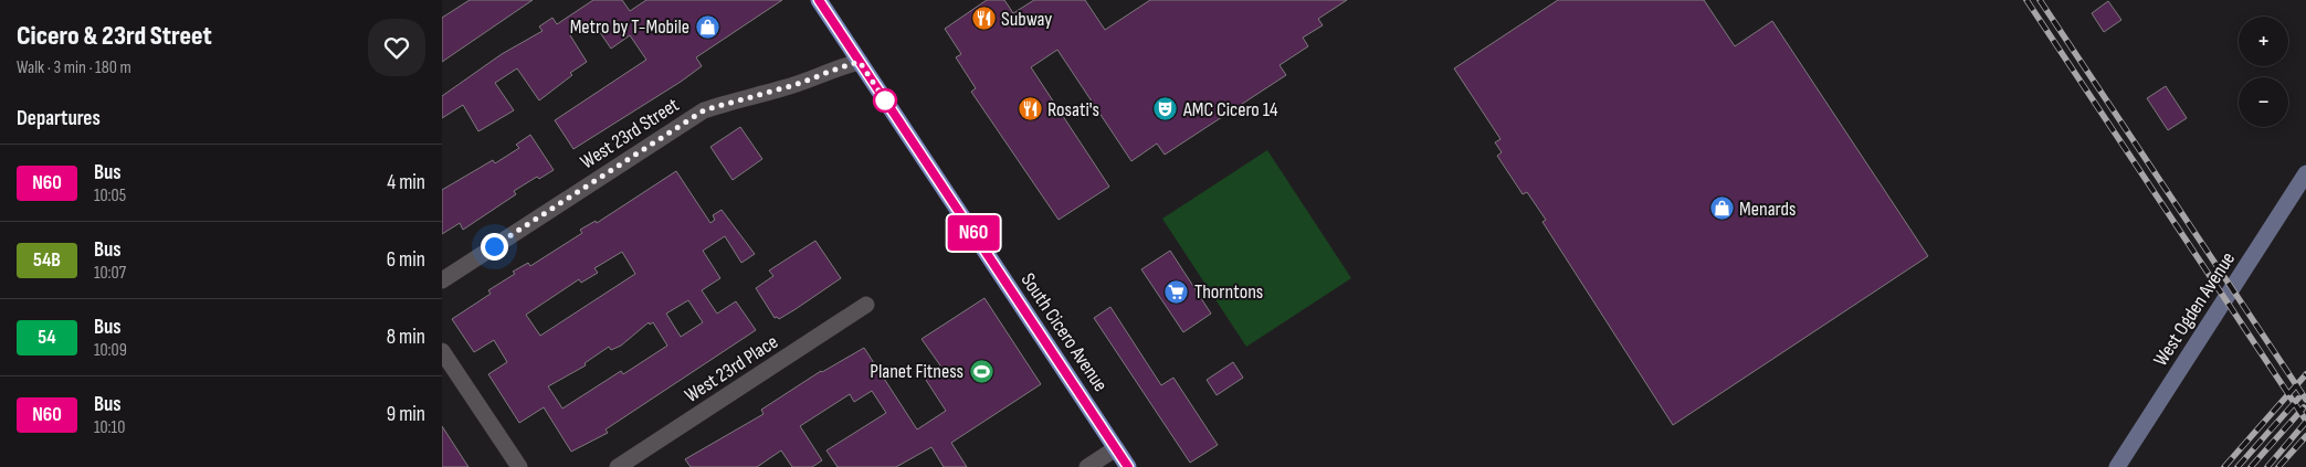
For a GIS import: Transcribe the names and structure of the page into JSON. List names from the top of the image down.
{
  "streets": {
    "main road": ["West Ogden Avenue", "South Cicero Avenue"],
    "street": ["West 23rd Street", "West 23rd Place"]
  },
  "crossings": [
    ["West 23rd Street", "South Cicero Avenue"]
  ],
  "places": {
    "restaurant": ["Subway", "Rosati's"],
    "shop": ["Metro by T-Mobile", "Menards"],
    "theatre": ["AMC Cicero 14"],
    "supermarket": ["Thorntons"],
    "sports": ["Planet Fitness"]
  },
  "lines": ["bus line N60"],
  "page": {
    "heading": [
      ["Cicero & 23rd Street", "Walk · 3 min · 180 m"],
      "Departures"
    ],
    "on_map": "N60",
    "map_buttons": ["+", "−"],
    "list": [
      {
        "mark": "N60",
        "name": "Bus",
        "note": "10:05",
        "value": "4 min"
      },
      {
        "mark": "54B",
        "name": "Bus",
        "note": "10:07",
        "value": "6 min"
      },
      {
        "mark": "54",
        "name": "Bus",
        "note": "10:09",
        "value": "8 min"
      },
      {
        "mark": "N60",
        "name": "Bus",
        "note": "10:10",
        "value": "9 min"
      }
    ]
  }
}
